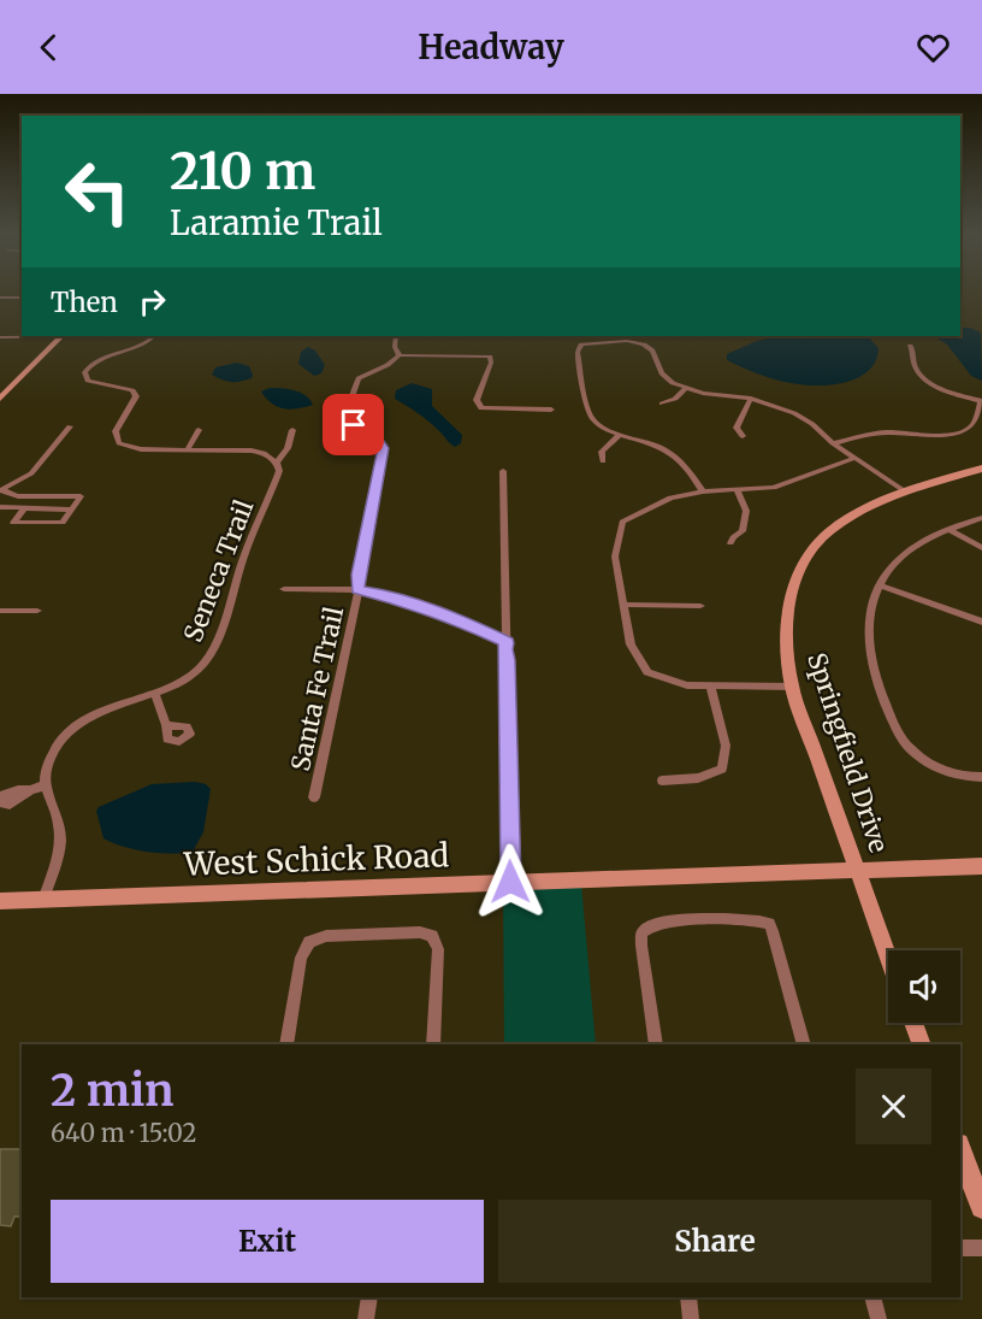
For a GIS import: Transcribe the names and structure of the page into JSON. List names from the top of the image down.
{
  "streets": {
    "street": [
      "Seneca Trail",
      "Santa Fe Trail",
      "Springfield Drive",
      "West Schick Road"
    ]
  },
  "crossings": [
    ["Springfield Drive", "West Schick Road"]
  ],
  "page": {
    "header": "Headway",
    "turn": ["210 m", "Laramie Trail"],
    "then": "Then",
    "heading": ["2 min", "640 m · 15:02"],
    "buttons": ["Exit", "Share"]
  }
}
